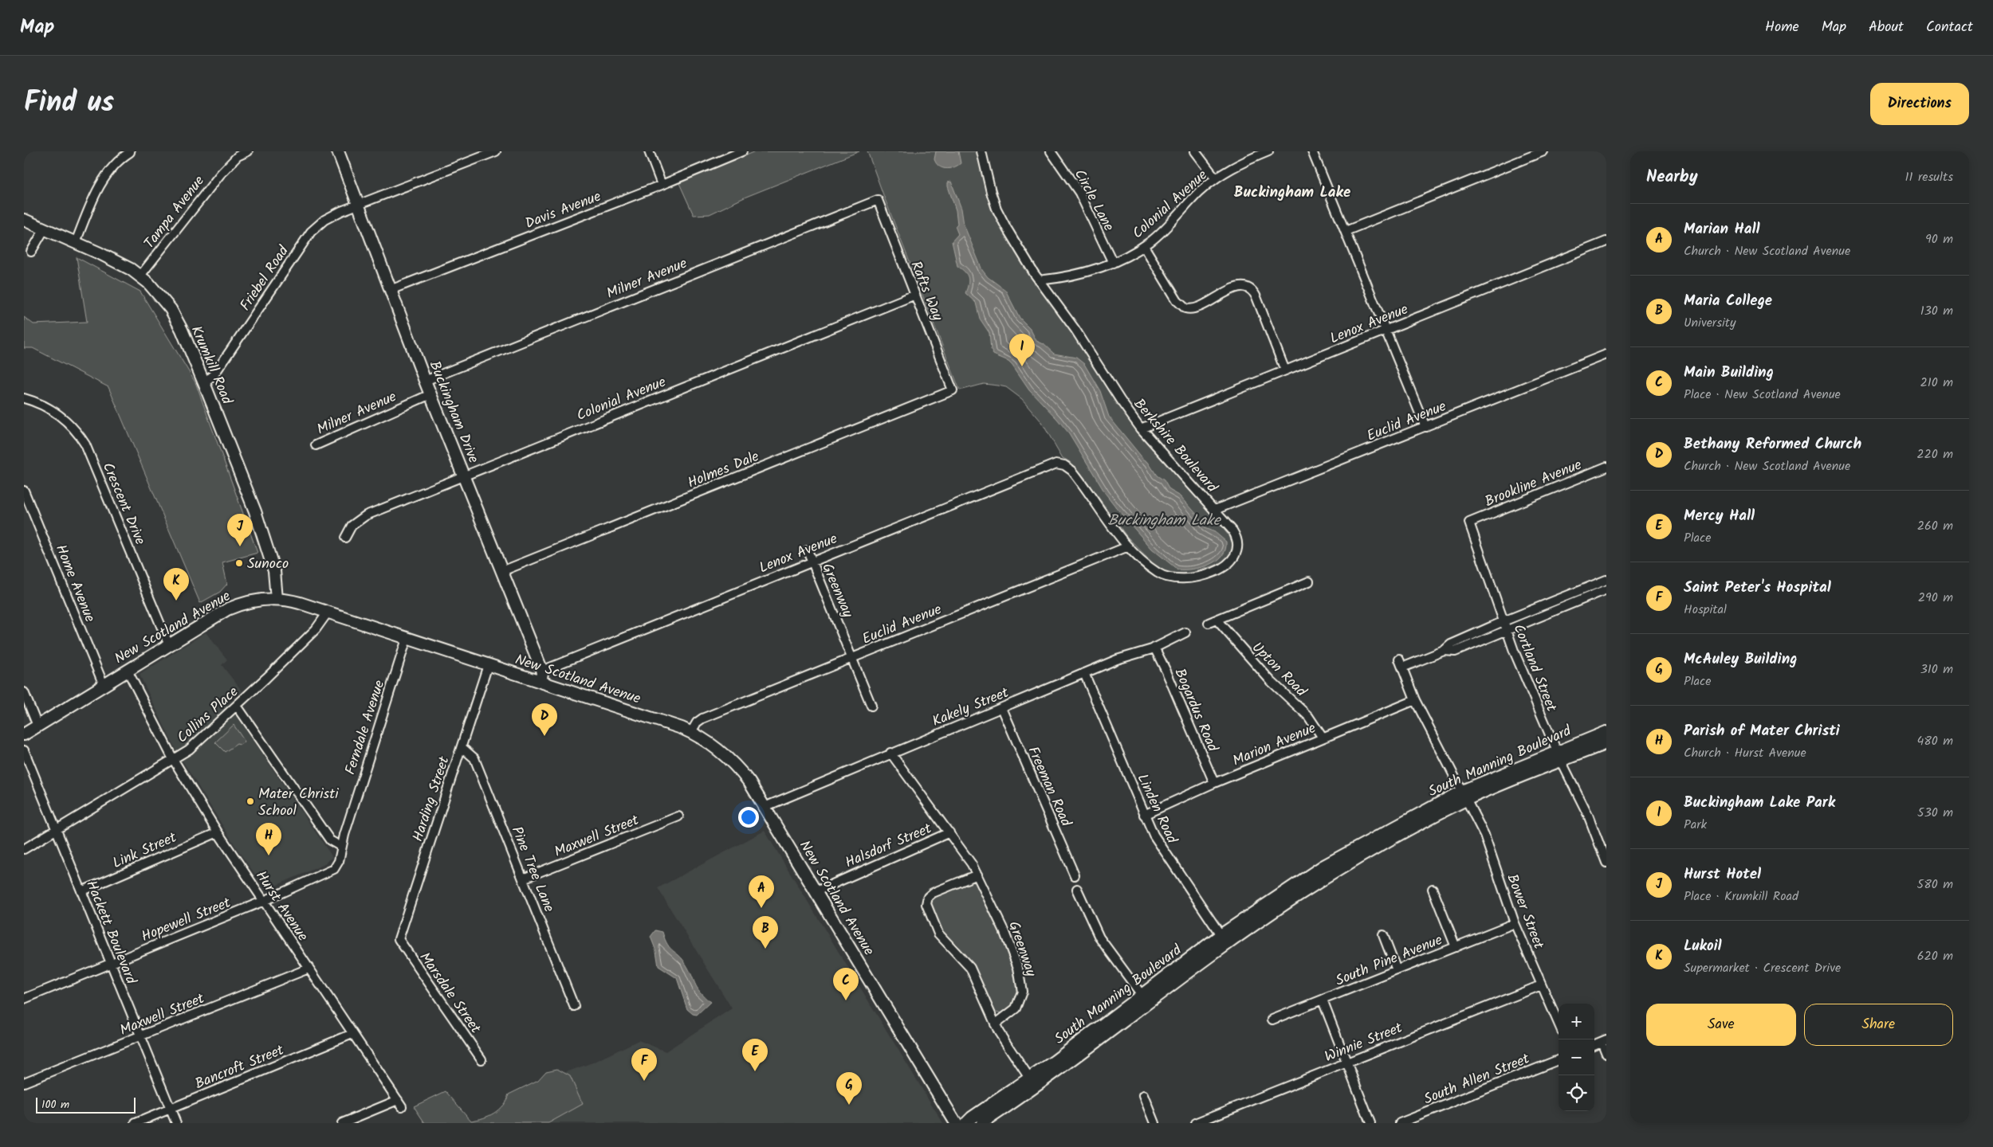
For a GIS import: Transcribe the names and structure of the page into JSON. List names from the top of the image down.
{
  "streets": {
    "street": [
      "Circle Lane",
      "Colonial Avenue",
      "Davis Avenue",
      "Tampa Avenue",
      "Friebel Road",
      "Milner Avenue",
      "Rafts Way",
      "Lenox Avenue",
      "Krumkill Road",
      "Buckingham Drive",
      "Euclid Avenue",
      "Berkshire Boulevard",
      "Holmes Dale",
      "Brookline Avenue",
      "Crescent Drive",
      "Home Avenue",
      "Greenway",
      "New Scotland Avenue",
      "Cortland Street",
      "Upton Road",
      "Kakely Street",
      "Bogardus Road",
      "Collins Place",
      "Ferndale Avenue",
      "Marion Avenue",
      "South Manning Boulevard",
      "Freeman Road",
      "Harding Street",
      "Linden Road",
      "Maxwell Street",
      "Halsdorf Street",
      "Link Street",
      "Pine Tree Lane",
      "Hurst Avenue",
      "Bower Street",
      "Hopewell Street",
      "Hackett Boulevard",
      "South Pine Avenue",
      "Marsdale Street",
      "Winnie Street",
      "Bancroft Street",
      "South Allen Street"
    ]
  },
  "crossings": [
    ["Circle Lane", "Colonial Avenue"],
    ["Colonial Avenue", "Rafts Way"],
    ["Colonial Avenue", "Buckingham Drive"],
    ["Colonial Avenue", "Berkshire Boulevard"],
    ["Davis Avenue", "Buckingham Drive"],
    ["Tampa Avenue", "Krumkill Road"],
    ["Friebel Road", "Krumkill Road"],
    ["Friebel Road", "Buckingham Drive"],
    ["Milner Avenue", "Rafts Way"],
    ["Milner Avenue", "Buckingham Drive"],
    ["Rafts Way", "Holmes Dale"],
    ["Lenox Avenue", "Buckingham Drive"],
    ["Lenox Avenue", "Berkshire Boulevard"],
    ["Lenox Avenue", "Greenway"],
    ["Krumkill Road", "New Scotland Avenue"],
    ["Buckingham Drive", "Holmes Dale"],
    ["Buckingham Drive", "New Scotland Avenue"],
    ["Euclid Avenue", "Berkshire Boulevard"],
    ["Euclid Avenue", "Greenway"],
    ["Euclid Avenue", "New Scotland Avenue"],
    ["Brookline Avenue", "Cortland Street"],
    ["Crescent Drive", "New Scotland Avenue"],
    ["Home Avenue", "New Scotland Avenue"],
    ["Greenway", "Kakely Street"],
    ["Greenway", "Halsdorf Street"],
    ["New Scotland Avenue", "Kakely Street"],
    ["New Scotland Avenue", "Collins Place"],
    ["New Scotland Avenue", "Ferndale Avenue"],
    ["New Scotland Avenue", "Harding Street"],
    ["New Scotland Avenue", "Halsdorf Street"],
    ["New Scotland Avenue", "Hurst Avenue"],
    ["Cortland Street", "South Manning Boulevard"],
    ["Upton Road", "Marion Avenue"],
    ["Kakely Street", "Bogardus Road"],
    ["Kakely Street", "Freeman Road"],
    ["Kakely Street", "Linden Road"],
    ["Bogardus Road", "Marion Avenue"],
    ["Collins Place", "Hurst Avenue"],
    ["Collins Place", "Hackett Boulevard"],
    ["Ferndale Avenue", "Hopewell Street"],
    ["Marion Avenue", "Linden Road"],
    ["Marion Avenue", "Bower Street"],
    ["South Manning Boulevard", "Linden Road"],
    ["South Manning Boulevard", "Bower Street"],
    ["Harding Street", "Pine Tree Lane"],
    ["Harding Street", "Marsdale Street"],
    ["Maxwell Street", "Pine Tree Lane"],
    ["Maxwell Street", "Hurst Avenue"],
    ["Maxwell Street", "Hackett Boulevard"],
    ["Link Street", "Hurst Avenue"],
    ["Link Street", "Hackett Boulevard"],
    ["Hurst Avenue", "Hopewell Street"],
    ["Hurst Avenue", "Bancroft Street"],
    ["Bower Street", "South Pine Avenue"],
    ["Bower Street", "Winnie Street"],
    ["Hopewell Street", "Hackett Boulevard"],
    ["Hackett Boulevard", "Bancroft Street"]
  ],
  "districts": ["Buckingham Lake"],
  "water": ["Buckingham Lake"],
  "places": ["Sunoco", "Mater Christi School"],
  "scale_bar": "100 m",
  "page": {
    "header": "Map",
    "nav": [
      "Home",
      "Map",
      "About",
      "Contact"
    ],
    "title": "Find us",
    "buttons": [
      "Directions",
      ["Save", "Share"]
    ],
    "heading": ["Nearby", "11 results"],
    "list": [
      {
        "mark": "A",
        "name": "Marian Hall",
        "note": "Church · New Scotland Avenue",
        "value": "90 m"
      },
      {
        "mark": "B",
        "name": "Maria College",
        "note": "University",
        "value": "130 m"
      },
      {
        "mark": "C",
        "name": "Main Building",
        "note": "Place · New Scotland Avenue",
        "value": "210 m"
      },
      {
        "mark": "D",
        "name": "Bethany Reformed Church",
        "note": "Church · New Scotland Avenue",
        "value": "220 m"
      },
      {
        "mark": "E",
        "name": "Mercy Hall",
        "note": "Place",
        "value": "260 m"
      },
      {
        "mark": "F",
        "name": "Saint Peter's Hospital",
        "note": "Hospital",
        "value": "290 m"
      },
      {
        "mark": "G",
        "name": "McAuley Building",
        "note": "Place",
        "value": "310 m"
      },
      {
        "mark": "H",
        "name": "Parish of Mater Christi",
        "note": "Church · Hurst Avenue",
        "value": "480 m"
      },
      {
        "mark": "I",
        "name": "Buckingham Lake Park",
        "note": "Park",
        "value": "530 m"
      },
      {
        "mark": "J",
        "name": "Hurst Hotel",
        "note": "Place · Krumkill Road",
        "value": "580 m"
      },
      {
        "mark": "K",
        "name": "Lukoil",
        "note": "Supermarket · Crescent Drive",
        "value": "620 m"
      }
    ],
    "pins": [
      "I",
      "J",
      "K",
      "D",
      "H",
      "A",
      "B",
      "C",
      "E",
      "F",
      "G"
    ],
    "map_buttons": ["+", "−"],
    "scale": "100 m"
  }
}
